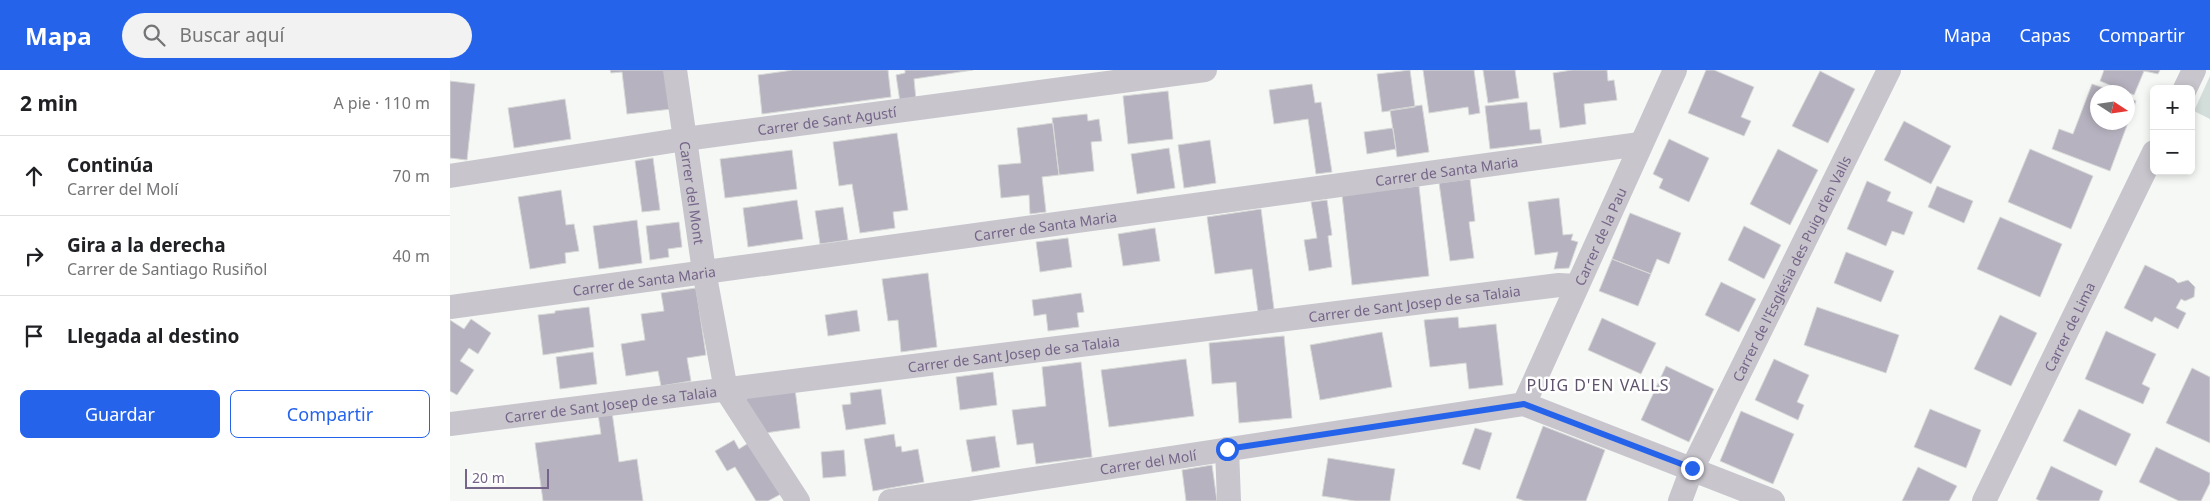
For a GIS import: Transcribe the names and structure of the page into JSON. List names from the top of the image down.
{
  "streets": {
    "street": [
      "Carrer de Sant Agustí",
      "Carrer de Santa Maria",
      "Carrer del Mont",
      "Carrer de la Pau",
      "Carrer de l'Església des Puig d'en Valls",
      "Carrer de Sant Josep de sa Talaia",
      "Carrer de Lima",
      "Carrer del Molí"
    ]
  },
  "crossings": [
    ["Carrer de Sant Agustí", "Carrer del Mont"],
    ["Carrer de Santa Maria", "Carrer del Mont"],
    ["Carrer de Santa Maria", "Carrer de la Pau"],
    ["Carrer del Mont", "Carrer de Sant Josep de sa Talaia"],
    ["Carrer de la Pau", "Carrer de Sant Josep de sa Talaia"],
    ["Carrer de la Pau", "Carrer del Molí"]
  ],
  "districts": ["PUIG D'EN VALLS"],
  "scale_bar": "20 m",
  "north": "right",
  "page": {
    "header": "Mapa",
    "search": "Buscar aquí",
    "nav": ["Mapa", "Capas", "Compartir"],
    "heading": ["2 min", "A pie · 110 m"],
    "map_buttons": ["+", "−"],
    "list": [
      ["Continúa", "Carrer del Molí", "70 m"],
      ["Gira a la derecha", "Carrer de Santiago Rusiñol", "40 m"],
      "Llegada al destino"
    ],
    "buttons": ["Guardar", "Compartir"],
    "scale": "20 m"
  }
}
